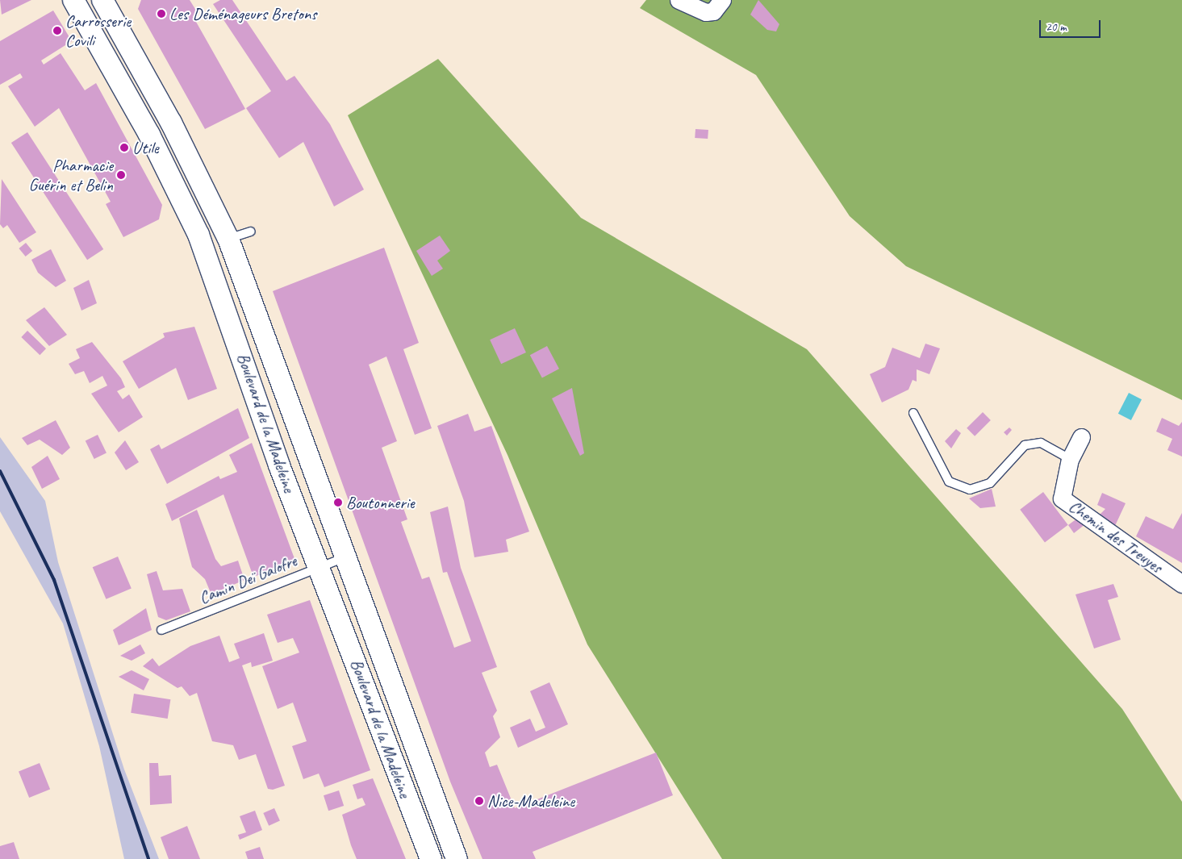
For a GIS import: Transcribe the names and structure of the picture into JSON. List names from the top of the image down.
{
  "streets": {
    "street": ["Boulevard de la Madeleine", "Chemin des Treuyes"],
    "lane": ["Camin Deï Galofre"]
  },
  "crossings": [
    ["Boulevard de la Madeleine", "Camin Deï Galofre"]
  ],
  "places": [
    "Les Déménageurs Bretons",
    "Carrosserie Covili",
    "Utile",
    "Pharmacie Guérin et Belin",
    "Boutonnerie",
    "Nice-Madeleine"
  ],
  "scale_bar": "20 m"
}
